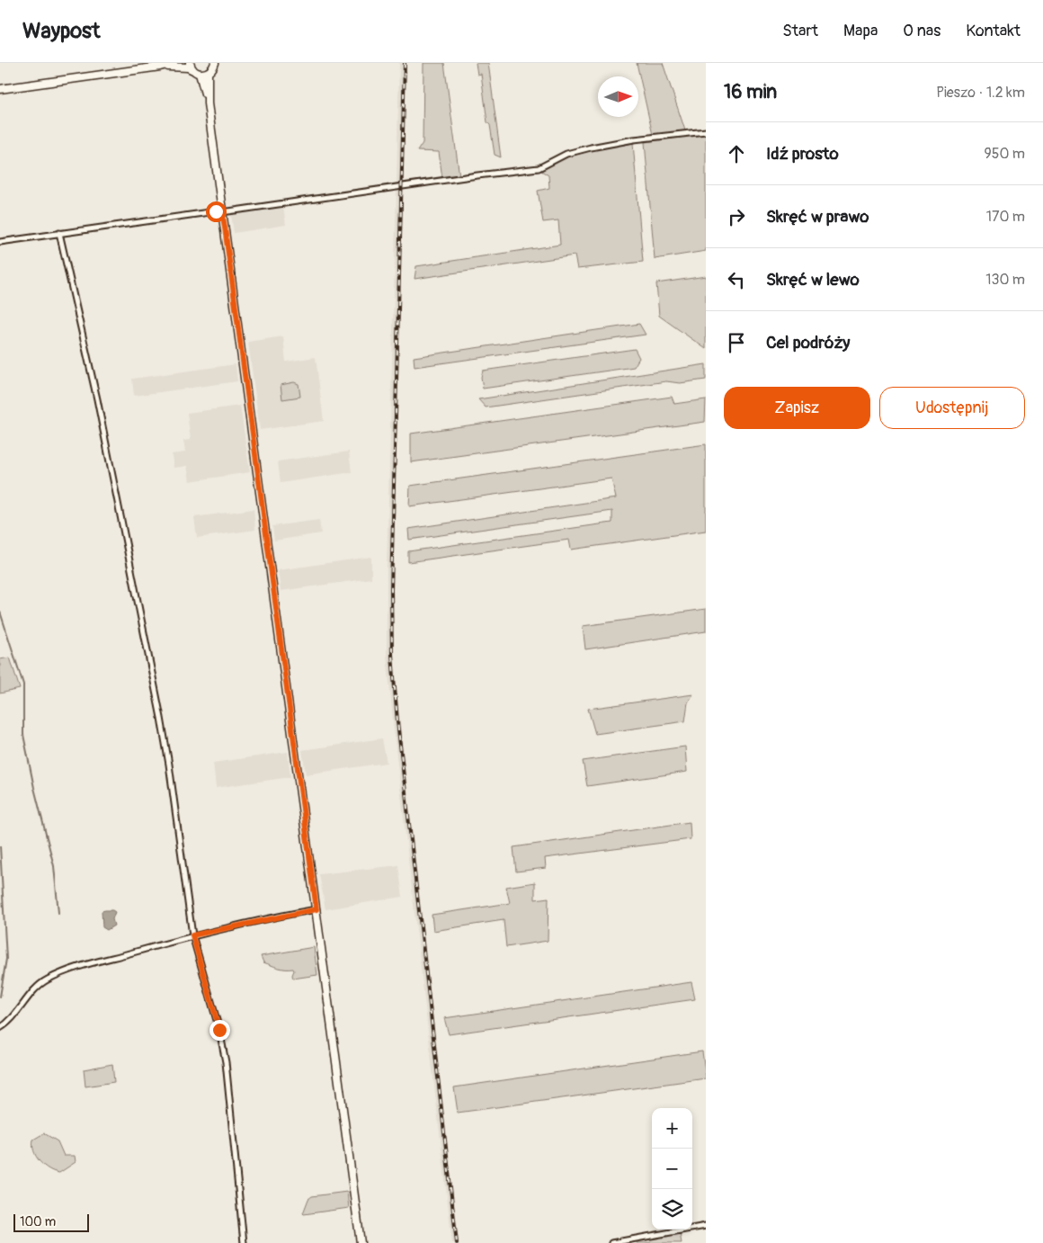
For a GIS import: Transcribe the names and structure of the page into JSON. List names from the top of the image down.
{
  "scale_bar": "100 m",
  "north": "right",
  "page": {
    "header": "Waypost",
    "nav": [
      "Start",
      "Mapa",
      "O nas",
      "Kontakt"
    ],
    "heading": ["16 min", "Pieszo · 1.2 km"],
    "list": [
      ["Idź prosto", "950 m"],
      ["Skręć w prawo", "170 m"],
      ["Skręć w lewo", "130 m"],
      "Cel podróży"
    ],
    "buttons": ["Zapisz", "Udostępnij"],
    "map_buttons": ["+", "−"],
    "scale": "100 m"
  }
}
